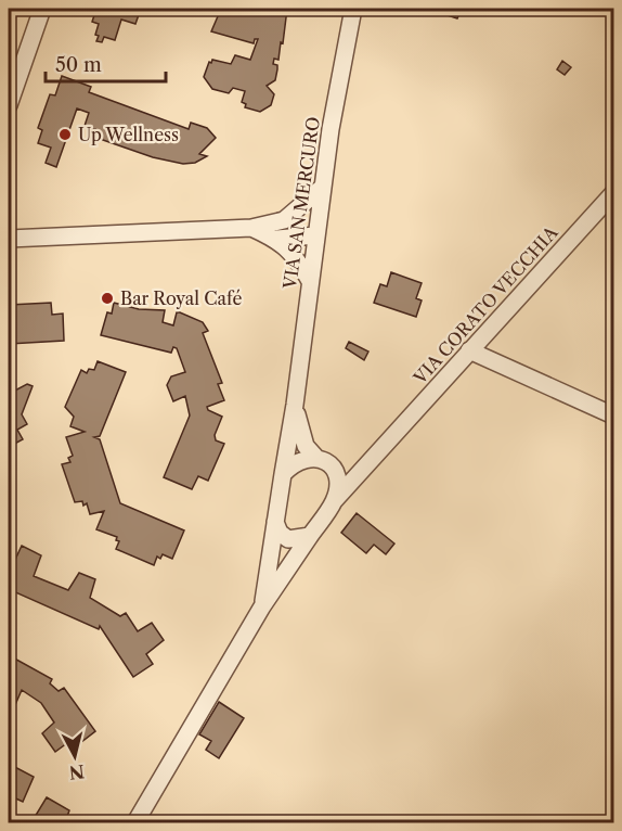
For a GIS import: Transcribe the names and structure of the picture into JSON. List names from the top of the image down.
{
  "streets": {
    "street": ["VIA SAN MERCURO", "VIA CORATO VECCHIA"]
  },
  "crossings": [
    ["VIA SAN MERCURO", "VIA CORATO VECCHIA"]
  ],
  "places": ["Up Wellness", "Bar Royal Café"],
  "scale_bar": "50 m",
  "north": "bottom"
}
